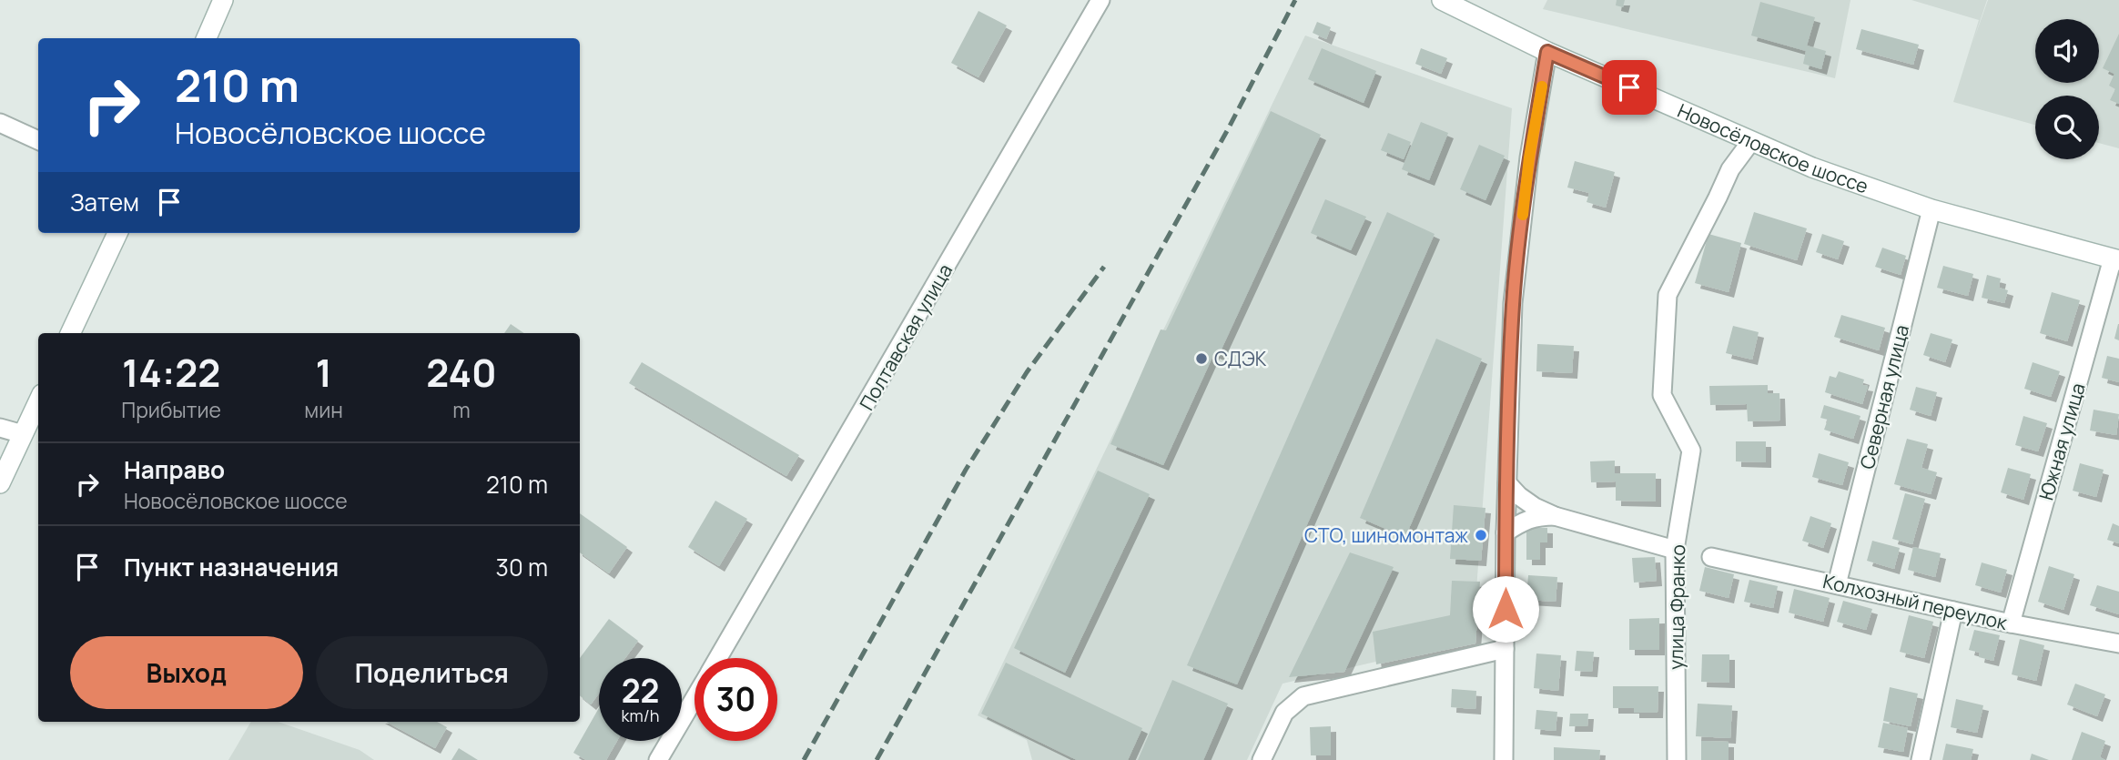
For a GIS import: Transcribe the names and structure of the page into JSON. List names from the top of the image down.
{
  "streets": {
    "main road": ["Новосёловское шоссе"],
    "street": [
      "Полтавская улица",
      "Северная улица",
      "Южная улица",
      "Колхозный переулок",
      "улица Франко"
    ]
  },
  "crossings": [
    ["Новосёловское шоссе", "Северная улица"],
    ["Новосёловское шоссе", "Южная улица"],
    ["Новосёловское шоссе", "улица Франко"],
    ["Северная улица", "Колхозный переулок"],
    ["Южная улица", "Колхозный переулок"]
  ],
  "places": ["СДЭК", "СТО, шиномонтаж"],
  "page": {
    "turn": ["210 m", "Новосёловское шоссе"],
    "then": "Затем",
    "eta": [
      "14:22",
      "Прибытие",
      "1",
      "мин",
      "240",
      "m"
    ],
    "list": [
      {
        "name": "Направо",
        "note": "Новосёловское шоссе",
        "value": "210 m"
      },
      {
        "name": "Пункт назначения",
        "value": "30 m"
      }
    ],
    "buttons": ["Выход", "Поделиться"],
    "speed": "22 km/h",
    "limit": "30"
  }
}
